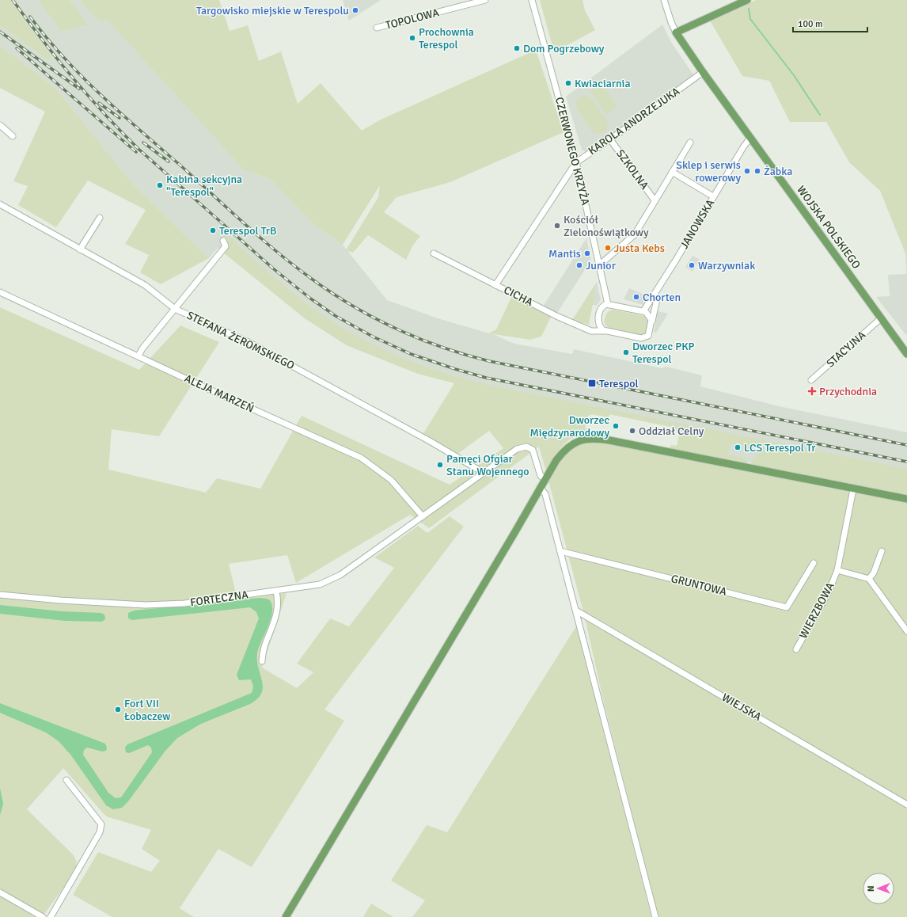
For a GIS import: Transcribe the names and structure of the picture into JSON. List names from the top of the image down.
{
  "streets": {
    "main road": ["WOJSKA POLSKIEGO"],
    "street": [
      "TOPOLOWA",
      "KAROLA ANDRZEJUKA",
      "CZERWONEGO KRZYŻA",
      "SZKOLNA",
      "JANOWSKA",
      "CICHA",
      "STEFANA ŻEROMSKIEGO",
      "STACYJNA",
      "ALEJA MARZEŃ",
      "GRUNTOWA",
      "FORTECZNA",
      "WIERZBOWA",
      "WIEJSKA"
    ]
  },
  "crossings": [
    ["KAROLA ANDRZEJUKA", "CZERWONEGO KRZYŻA"],
    ["KAROLA ANDRZEJUKA", "SZKOLNA"],
    ["KAROLA ANDRZEJUKA", "WOJSKA POLSKIEGO"],
    ["KAROLA ANDRZEJUKA", "CICHA"],
    ["JANOWSKA", "WOJSKA POLSKIEGO"],
    ["JANOWSKA", "CICHA"],
    ["WOJSKA POLSKIEGO", "STACYJNA"],
    ["STEFANA ŻEROMSKIEGO", "FORTECZNA"],
    ["ALEJA MARZEŃ", "FORTECZNA"]
  ],
  "places": {
    "other": [
      "Targowisko miejskie w Terespolu",
      "Prochownia Terespol",
      "Dom Pogrzebowy",
      "Kwiaciarnia",
      "Sklep i serwis rowerowy",
      "Żabka",
      "Kabina sekcyjna \"Terespol\"",
      "Kościół Zielonoświątkowy",
      "Terespol TrB",
      "Justa Kebs",
      "Mantis",
      "Junior",
      "Warzywniak",
      "Chorten",
      "Dworzec PKP Terespol",
      "Dworzec Międzynarodowy",
      "Oddział Celny",
      "LCS Terespol Tr",
      "Pamęci Ofgiar Stanu Wojennego",
      "Fort VII Łobaczew"
    ],
    "transit": ["Terespol"],
    "health": ["Przychodnia"]
  },
  "scale_bar": "100 m",
  "north": "left"
}
